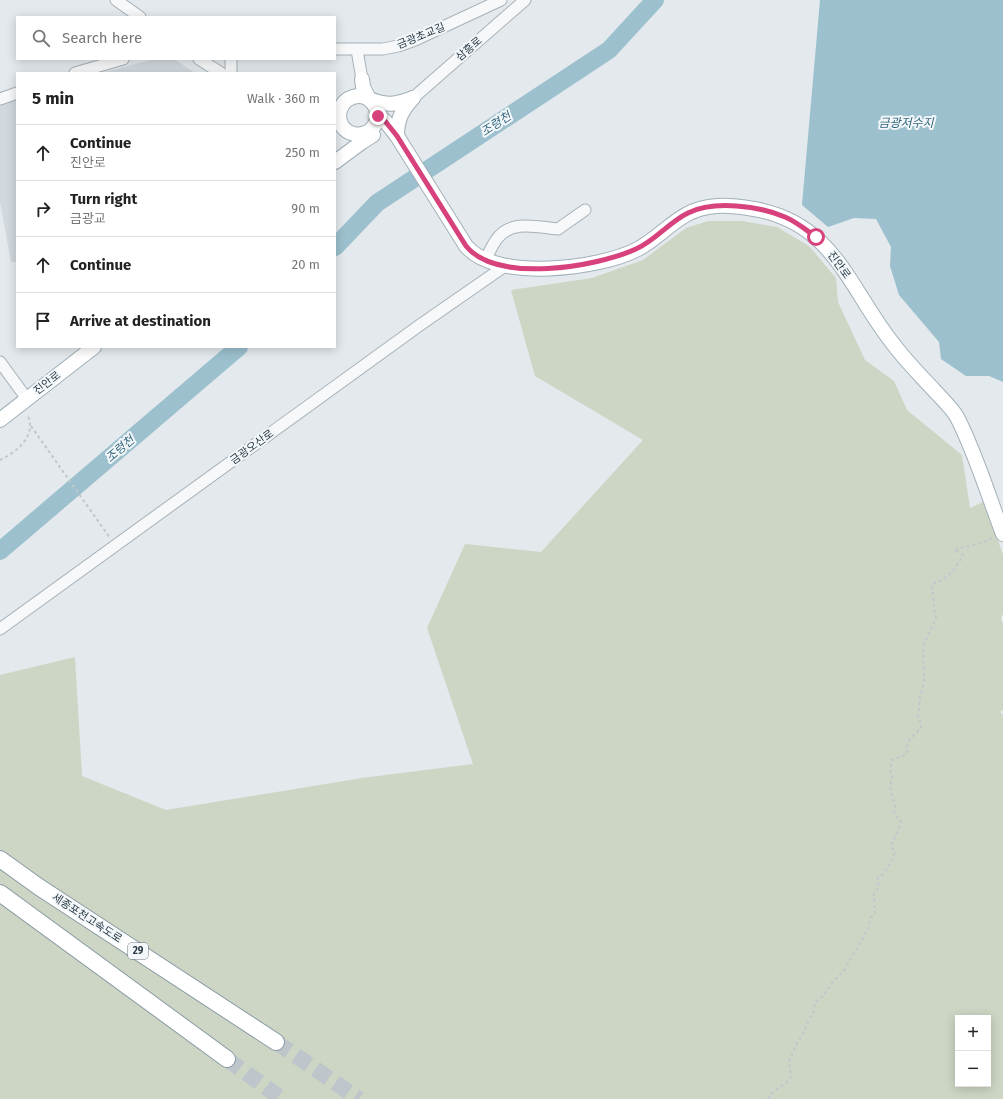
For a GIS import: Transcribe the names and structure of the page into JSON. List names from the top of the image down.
{
  "streets": {
    "highway": ["세종포천고속도로", "29"],
    "main road": ["진안로"],
    "street": ["금광초교길", "삼흥로", "금광오산로"]
  },
  "crossings": [
    ["진안로", "금광오산로"]
  ],
  "water": ["금광저수지", "조령천"],
  "page": {
    "search": "Search here",
    "heading": ["5 min", "Walk · 360 m"],
    "list": [
      ["Continue", "진안로", "250 m"],
      ["Turn right", "금광교", "90 m"],
      ["Continue", "20 m"],
      "Arrive at destination"
    ],
    "map_buttons": ["+", "−"]
  }
}
